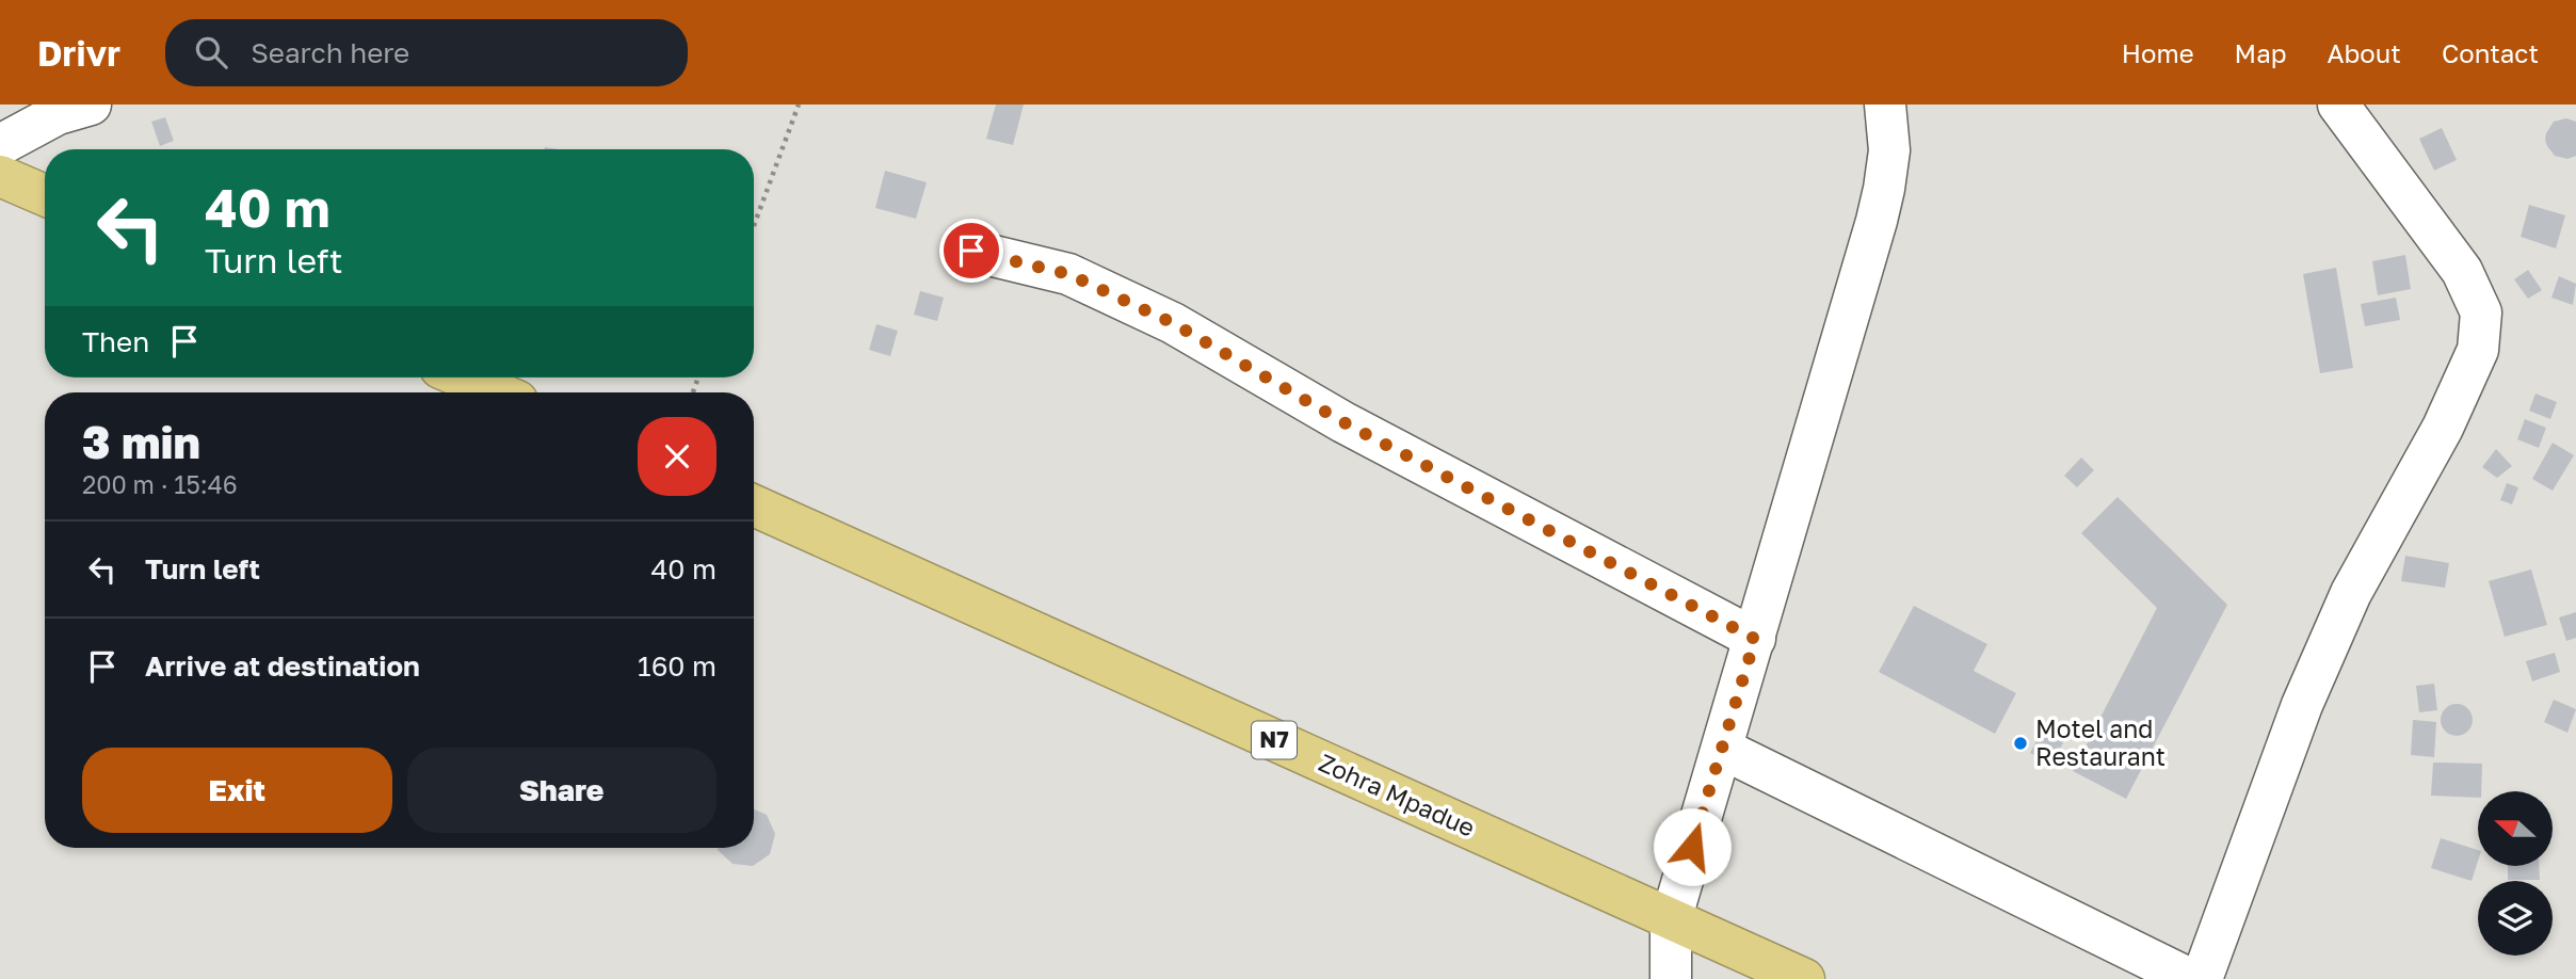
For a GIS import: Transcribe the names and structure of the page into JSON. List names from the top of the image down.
{
  "streets": {
    "highway": ["N7", "Zohra Mpadue"]
  },
  "places": ["Motel and Restaurant"],
  "north": "left",
  "page": {
    "header": "Drivr",
    "search": "Search here",
    "nav": [
      "Home",
      "Map",
      "About",
      "Contact"
    ],
    "turn": ["40 m", "Turn left"],
    "then": "Then",
    "heading": ["3 min", "200 m · 15:46"],
    "list": [
      {
        "name": "Turn left",
        "value": "40 m"
      },
      {
        "name": "Arrive at destination",
        "value": "160 m"
      }
    ],
    "buttons": ["Exit", "Share"]
  }
}
